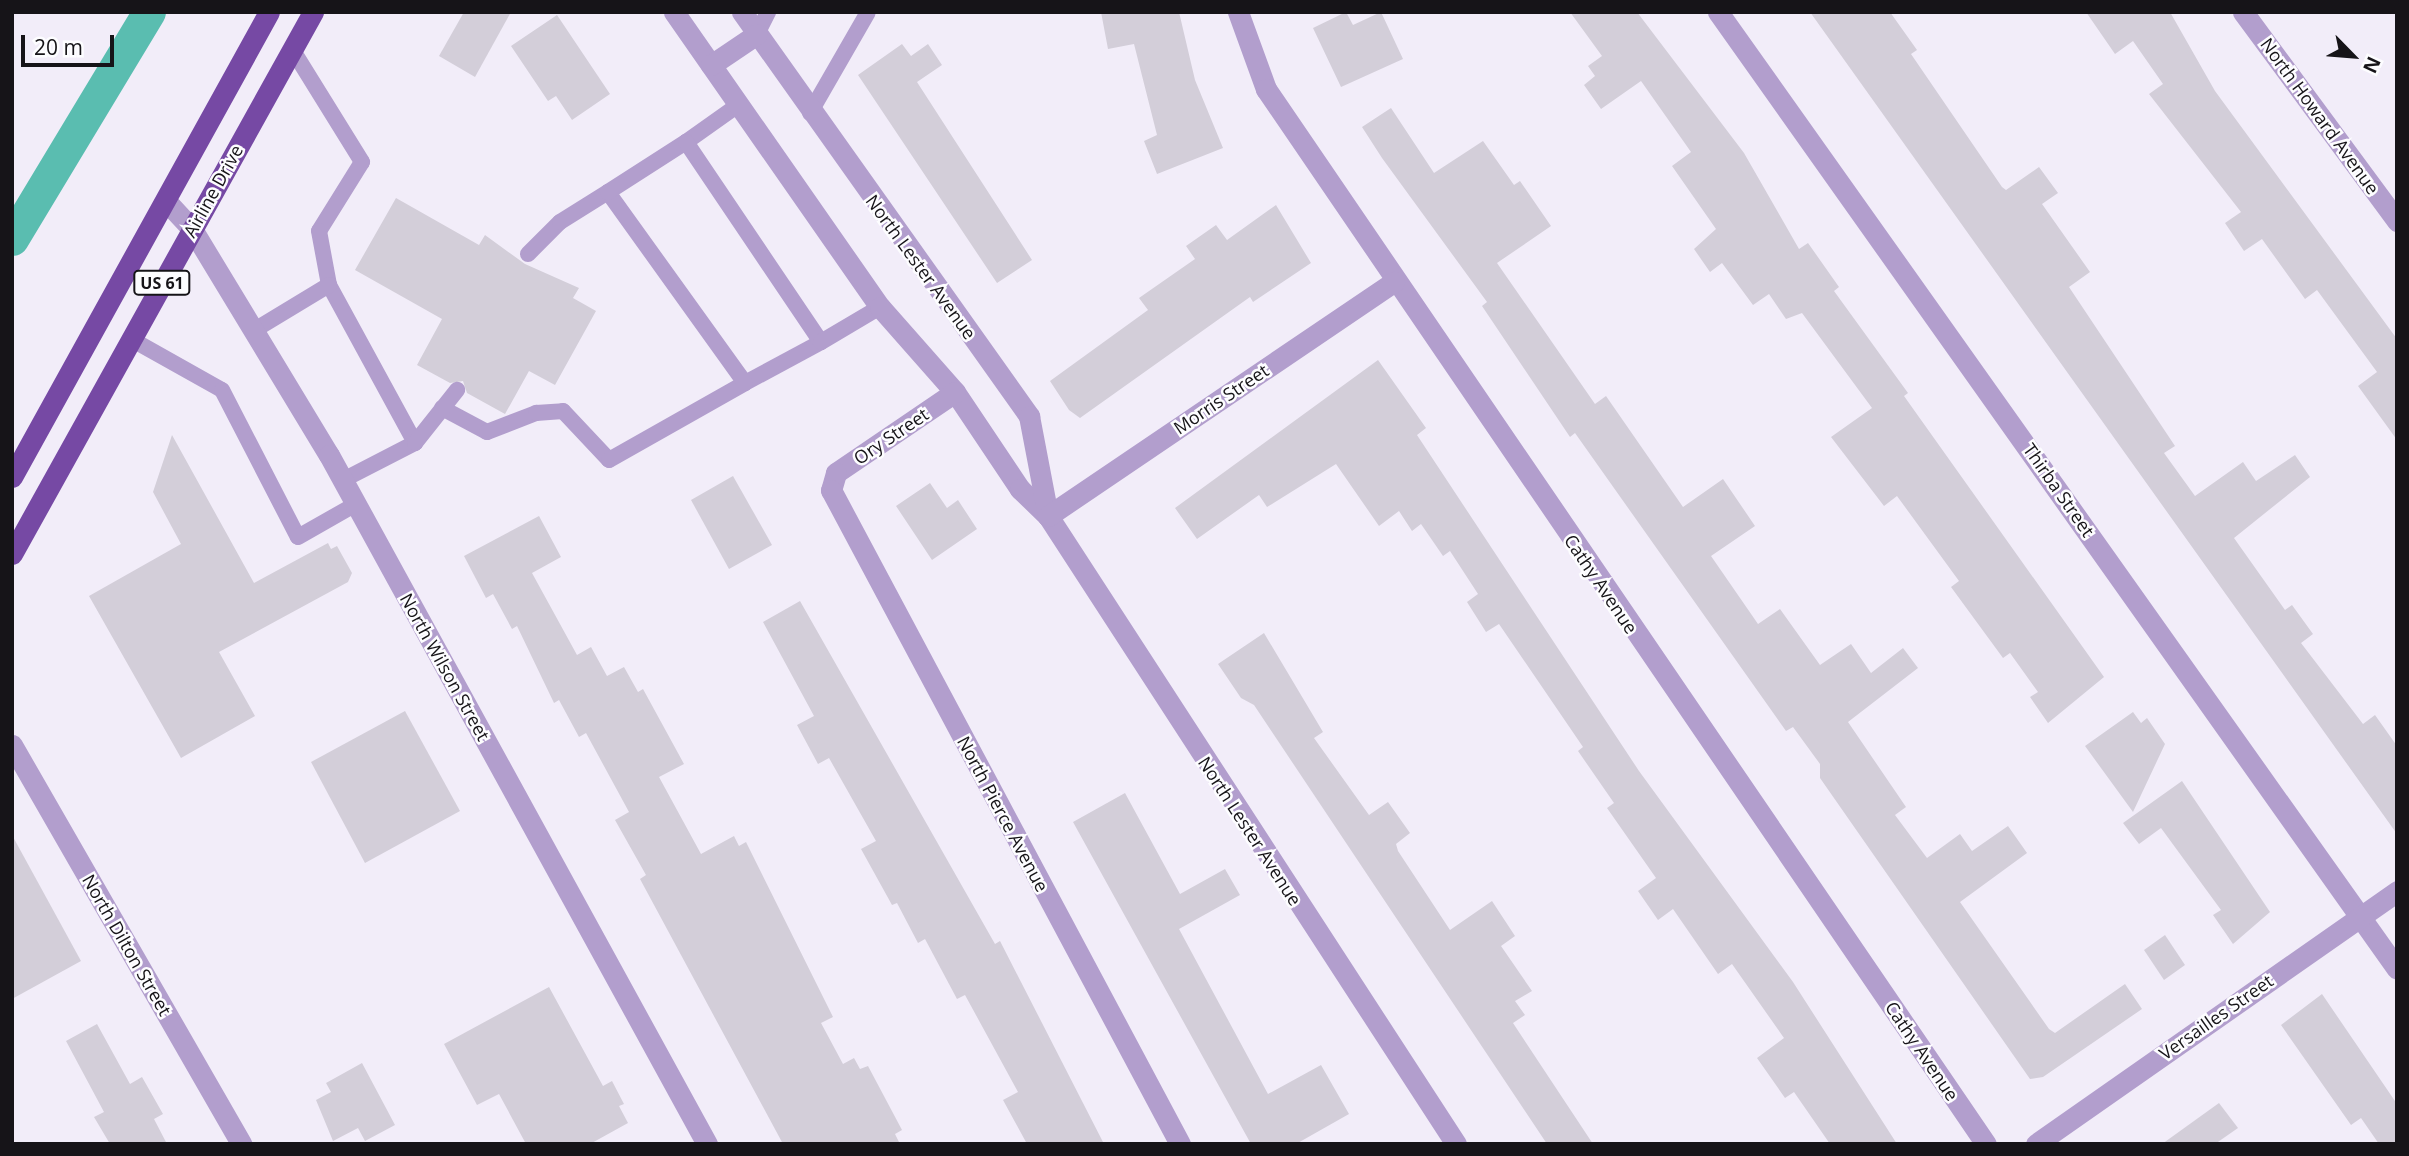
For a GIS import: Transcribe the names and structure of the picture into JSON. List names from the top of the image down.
{
  "streets": {
    "highway": ["Airline Drive", "US 61"],
    "street": [
      "North Howard Avenue",
      "North Lester Avenue",
      "Morris Street",
      "Ory Street",
      "Thirba Street",
      "Cathy Avenue",
      "North Wilson Street",
      "North Pierce Avenue",
      "North Dilton Street",
      "Versailles Street"
    ]
  },
  "crossings": [
    ["Airline Drive", "North Wilson Street"],
    ["North Lester Avenue", "Morris Street"],
    ["North Lester Avenue", "Ory Street"],
    ["Morris Street", "Cathy Avenue"],
    ["Ory Street", "North Pierce Avenue"],
    ["Thirba Street", "Versailles Street"]
  ],
  "scale_bar": "20 m",
  "north": "bottom right"
}
